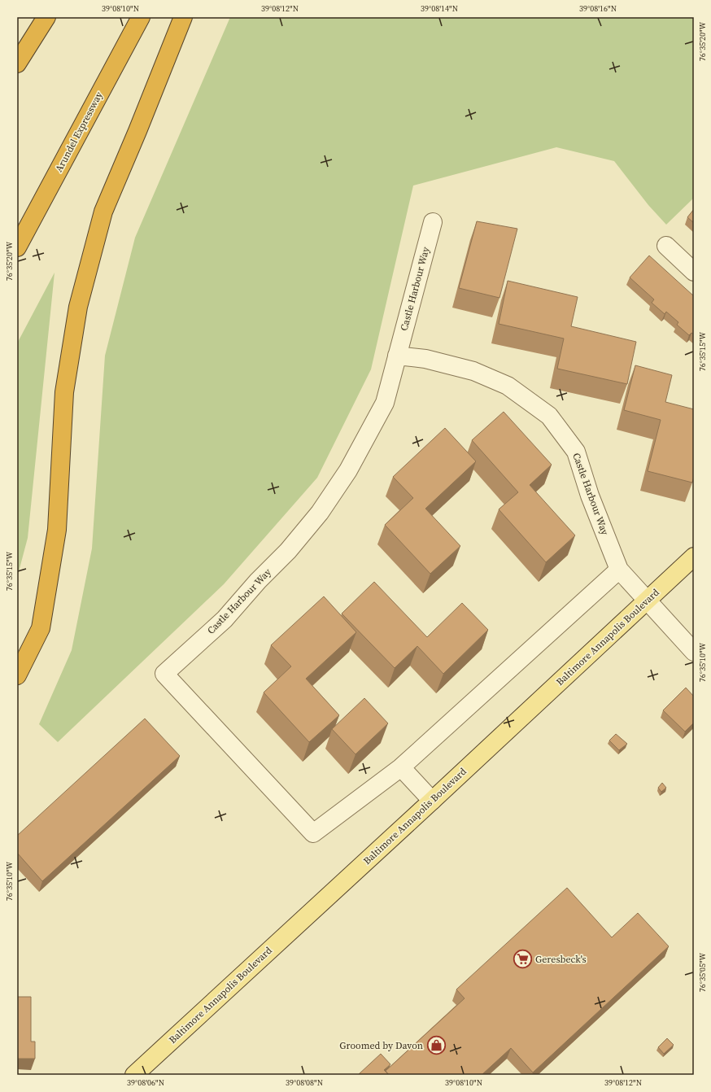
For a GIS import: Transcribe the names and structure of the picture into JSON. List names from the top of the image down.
{
  "streets": {
    "highway": ["Arundel Expressway"],
    "main road": ["Baltimore Annapolis Boulevard"],
    "street": ["Castle Harbour Way"]
  },
  "crossings": [
    ["Castle Harbour Way", "Baltimore Annapolis Boulevard"]
  ],
  "places": {
    "supermarket": ["Geresbeck's"],
    "shop": ["Groomed by Davon"]
  },
  "coordinates": [
    "39°08'10\"N",
    "39°08'12\"N",
    "39°08'14\"N",
    "39°08'16\"N",
    "76°35'20\"W",
    "76°35'15\"W",
    "76°35'10\"W",
    "76°35'05\"W",
    "39°08'06\"N",
    "39°08'08\"N"
  ]
}
